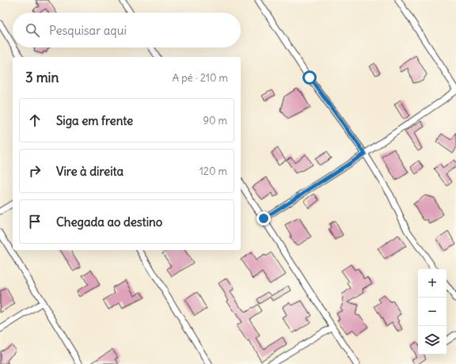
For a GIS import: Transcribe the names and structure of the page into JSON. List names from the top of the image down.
{
  "page": {
    "search": "Pesquisar aqui",
    "heading": ["3 min", "A pé · 210 m"],
    "list": [
      ["Siga em frente", "90 m"],
      ["Vire à direita", "120 m"],
      "Chegada ao destino"
    ],
    "map_buttons": ["+", "−"]
  }
}
